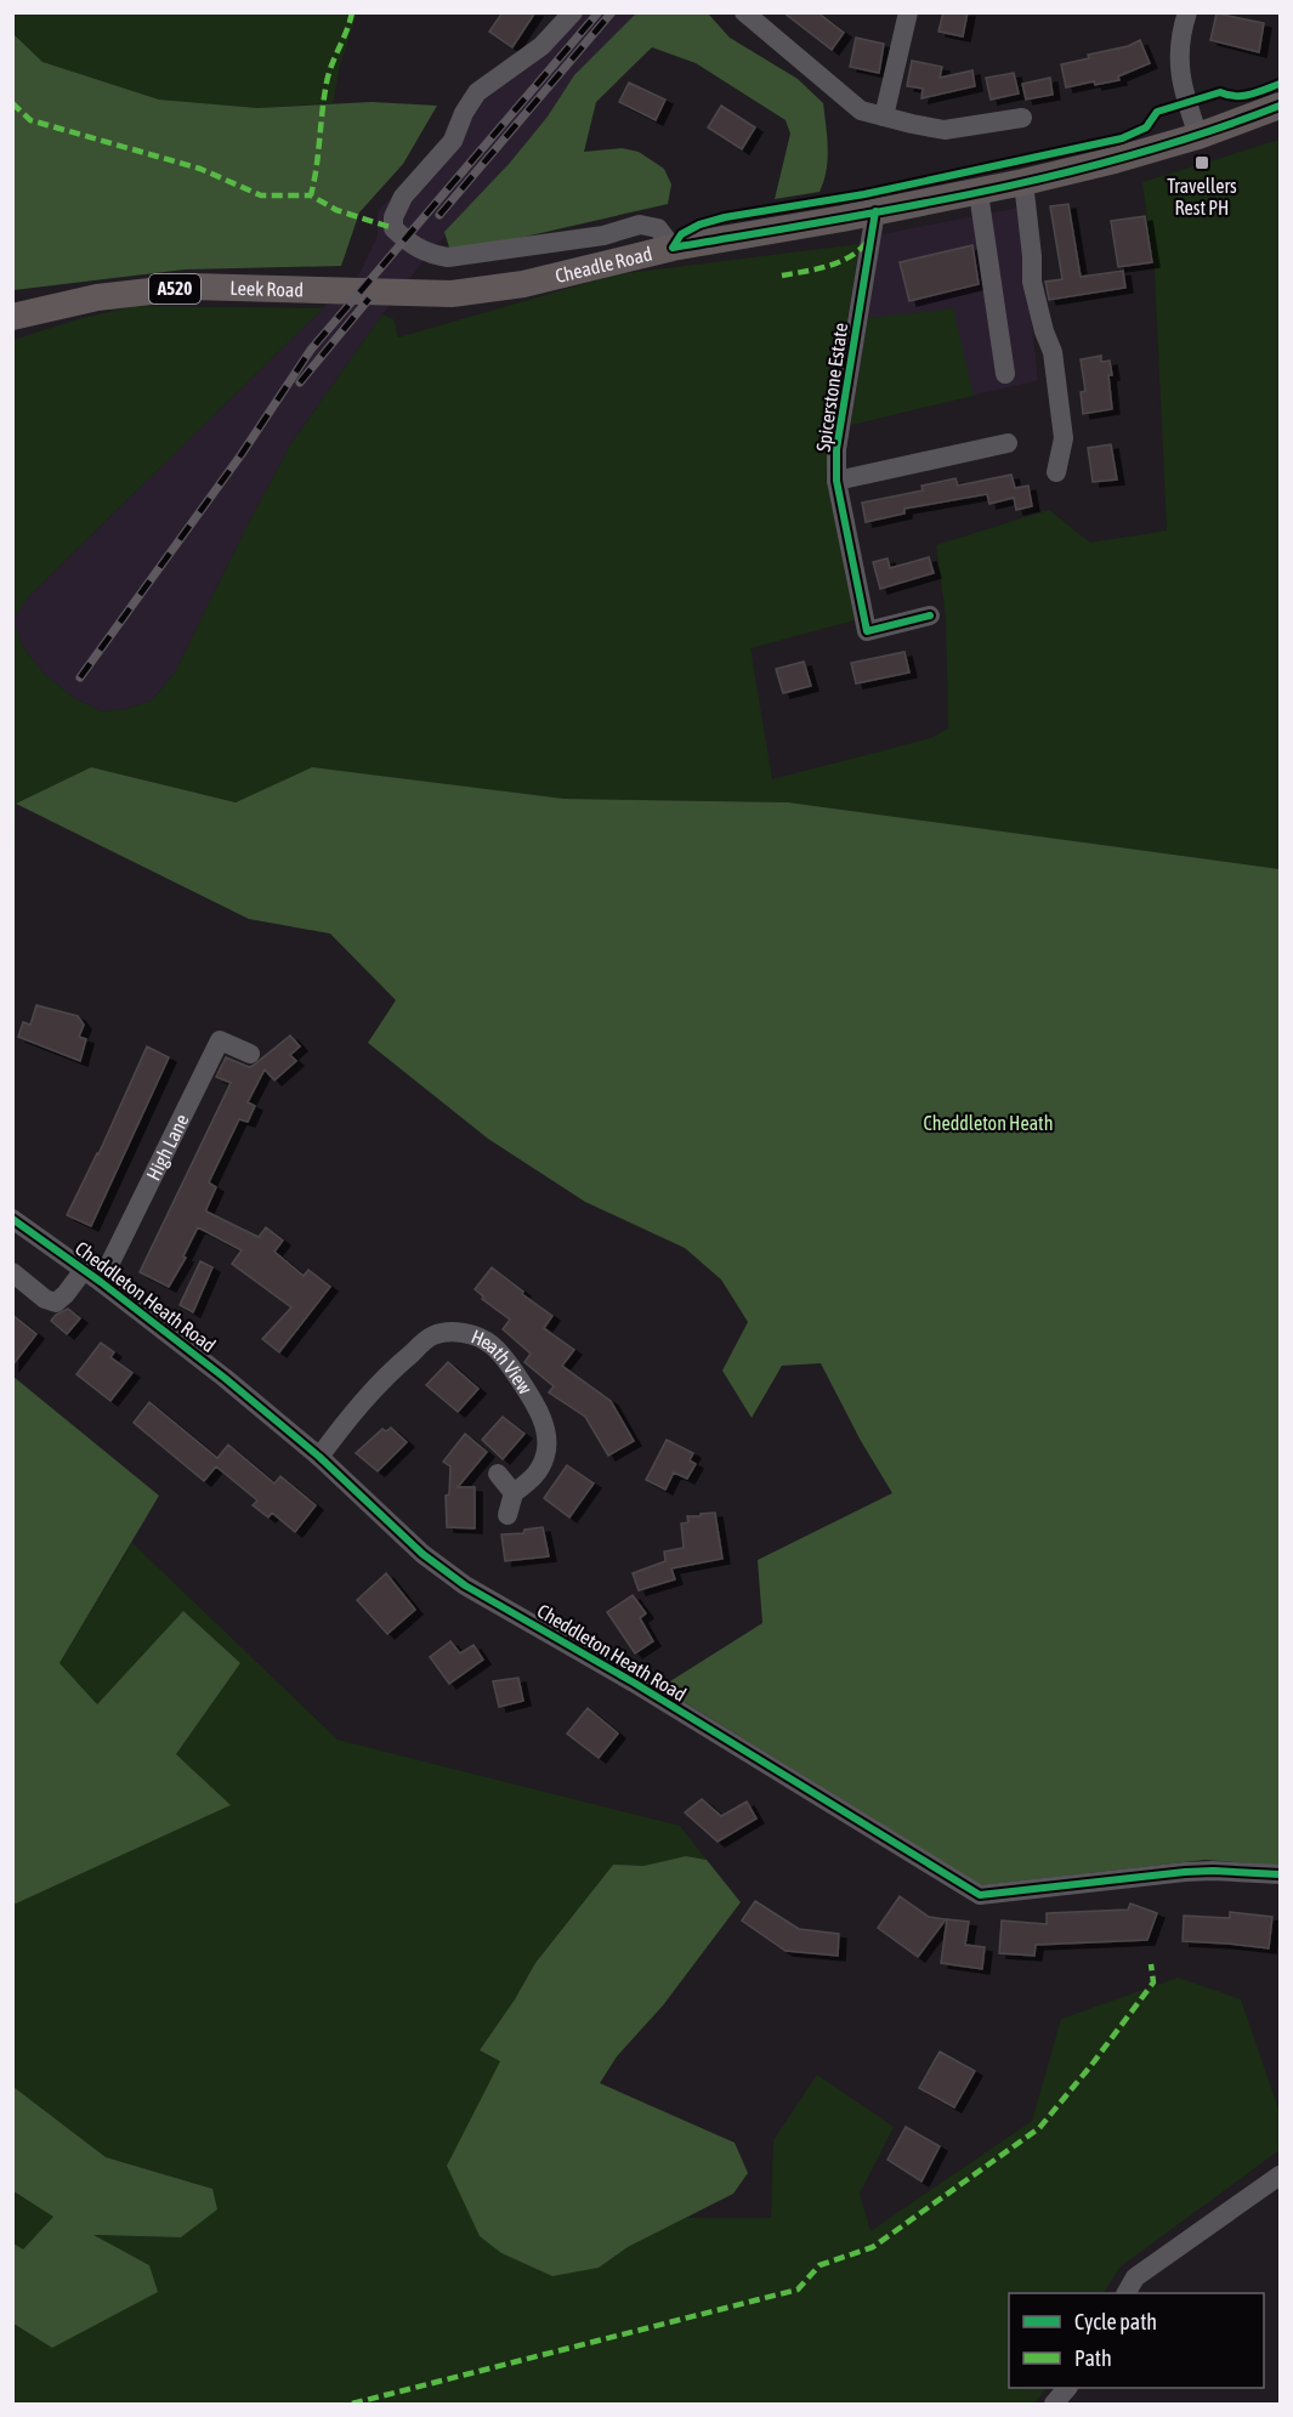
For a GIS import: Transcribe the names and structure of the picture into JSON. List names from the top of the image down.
{
  "streets": {
    "highway": ["Cheadle Road", "A520", "Leek Road"],
    "street": [
      "Spicerstone Estate",
      "High Lane",
      "Cheddleton Heath Road",
      "Heath View"
    ]
  },
  "crossings": [
    ["Cheadle Road", "Leek Road"],
    ["Cheadle Road", "Spicerstone Estate"],
    ["High Lane", "Cheddleton Heath Road"],
    ["Cheddleton Heath Road", "Heath View"]
  ],
  "parks": ["Cheddleton Heath"],
  "places": {
    "transit": ["Travellers Rest PH"]
  },
  "legend": ["Cycle path", "Path"]
}
